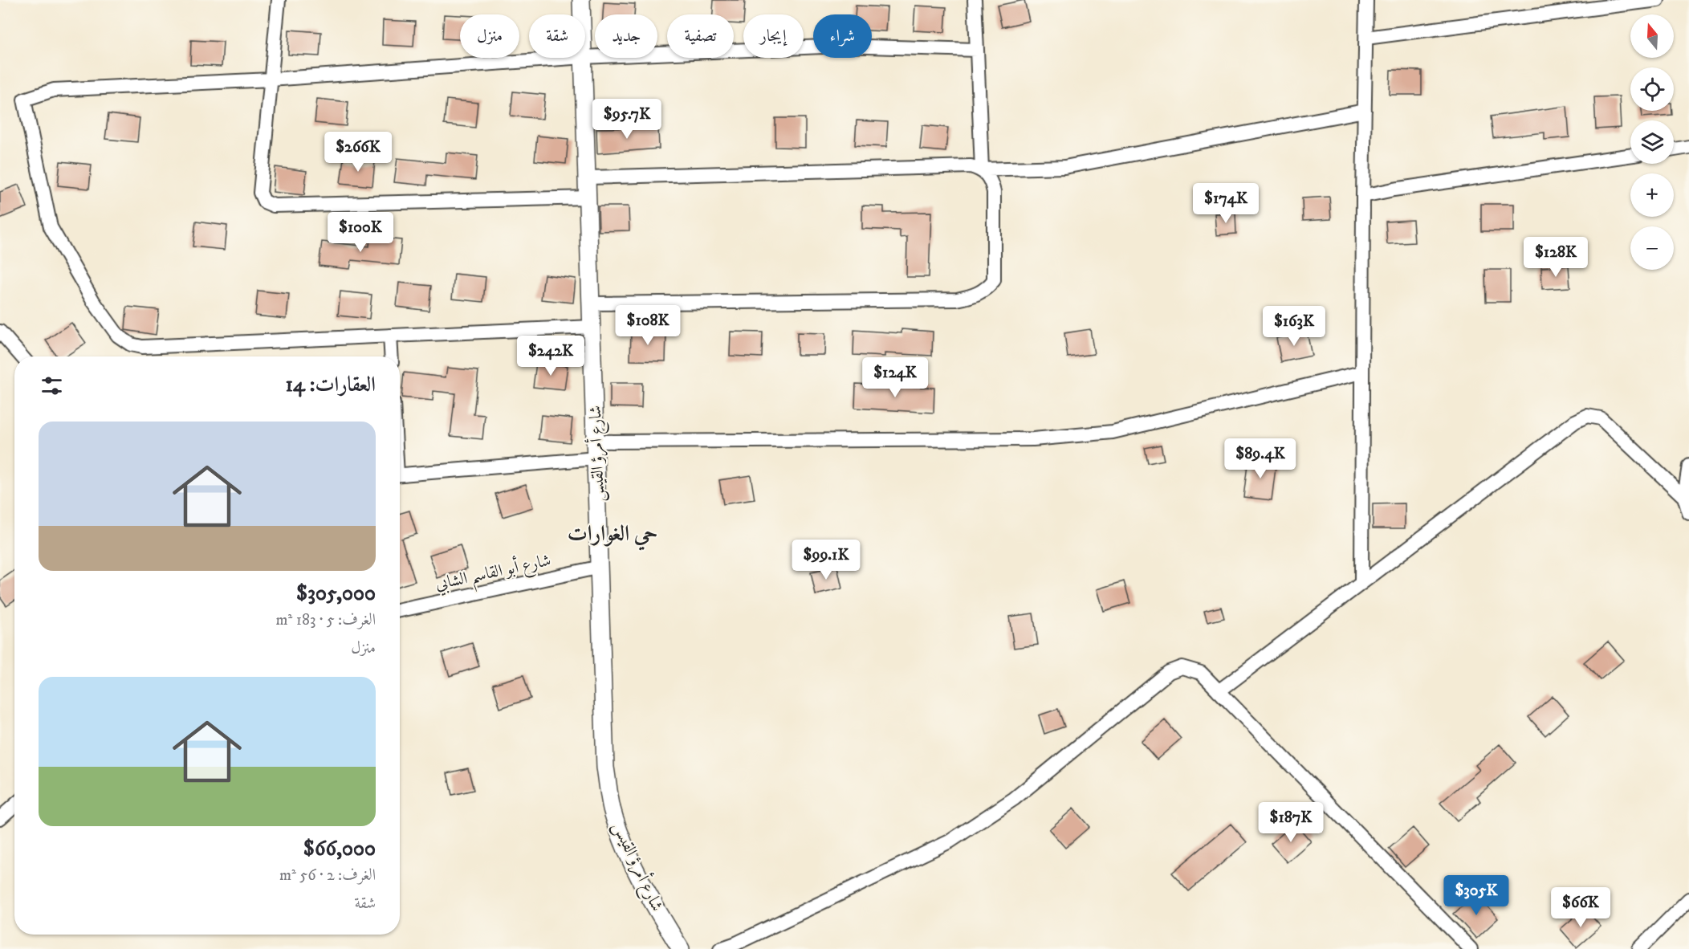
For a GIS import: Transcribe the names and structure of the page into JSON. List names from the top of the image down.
{
  "streets": {
    "street": ["شارع أمرؤ القيس", "شارع أبو القاسم الشابي"]
  },
  "crossings": [
    ["شارع أمرؤ القيس", "شارع أبو القاسم الشابي"]
  ],
  "districts": ["حي الغوارات"],
  "north": "top",
  "page": {
    "map_buttons": ["+", "−"],
    "chip": [
      "شراء",
      "إيجار",
      "تصفية",
      "جديد",
      "شقة",
      "منزل"
    ],
    "price": [
      "$95.7K",
      "$266K",
      "$174K",
      "$100K",
      "$128K",
      "$108K",
      "$163K",
      "$242K",
      "$124K",
      "$89.4K",
      "$99.1K",
      "$187K",
      "$305K",
      "$66K"
    ],
    "heading": "العقارات: 14",
    "list": [
      {
        "name": "$305,000",
        "note": "الغرف: 5 · 183 m² · منزل"
      },
      {
        "name": "$66,000",
        "note": "الغرف: 2 · 56 m² · شقة"
      }
    ]
  }
}
